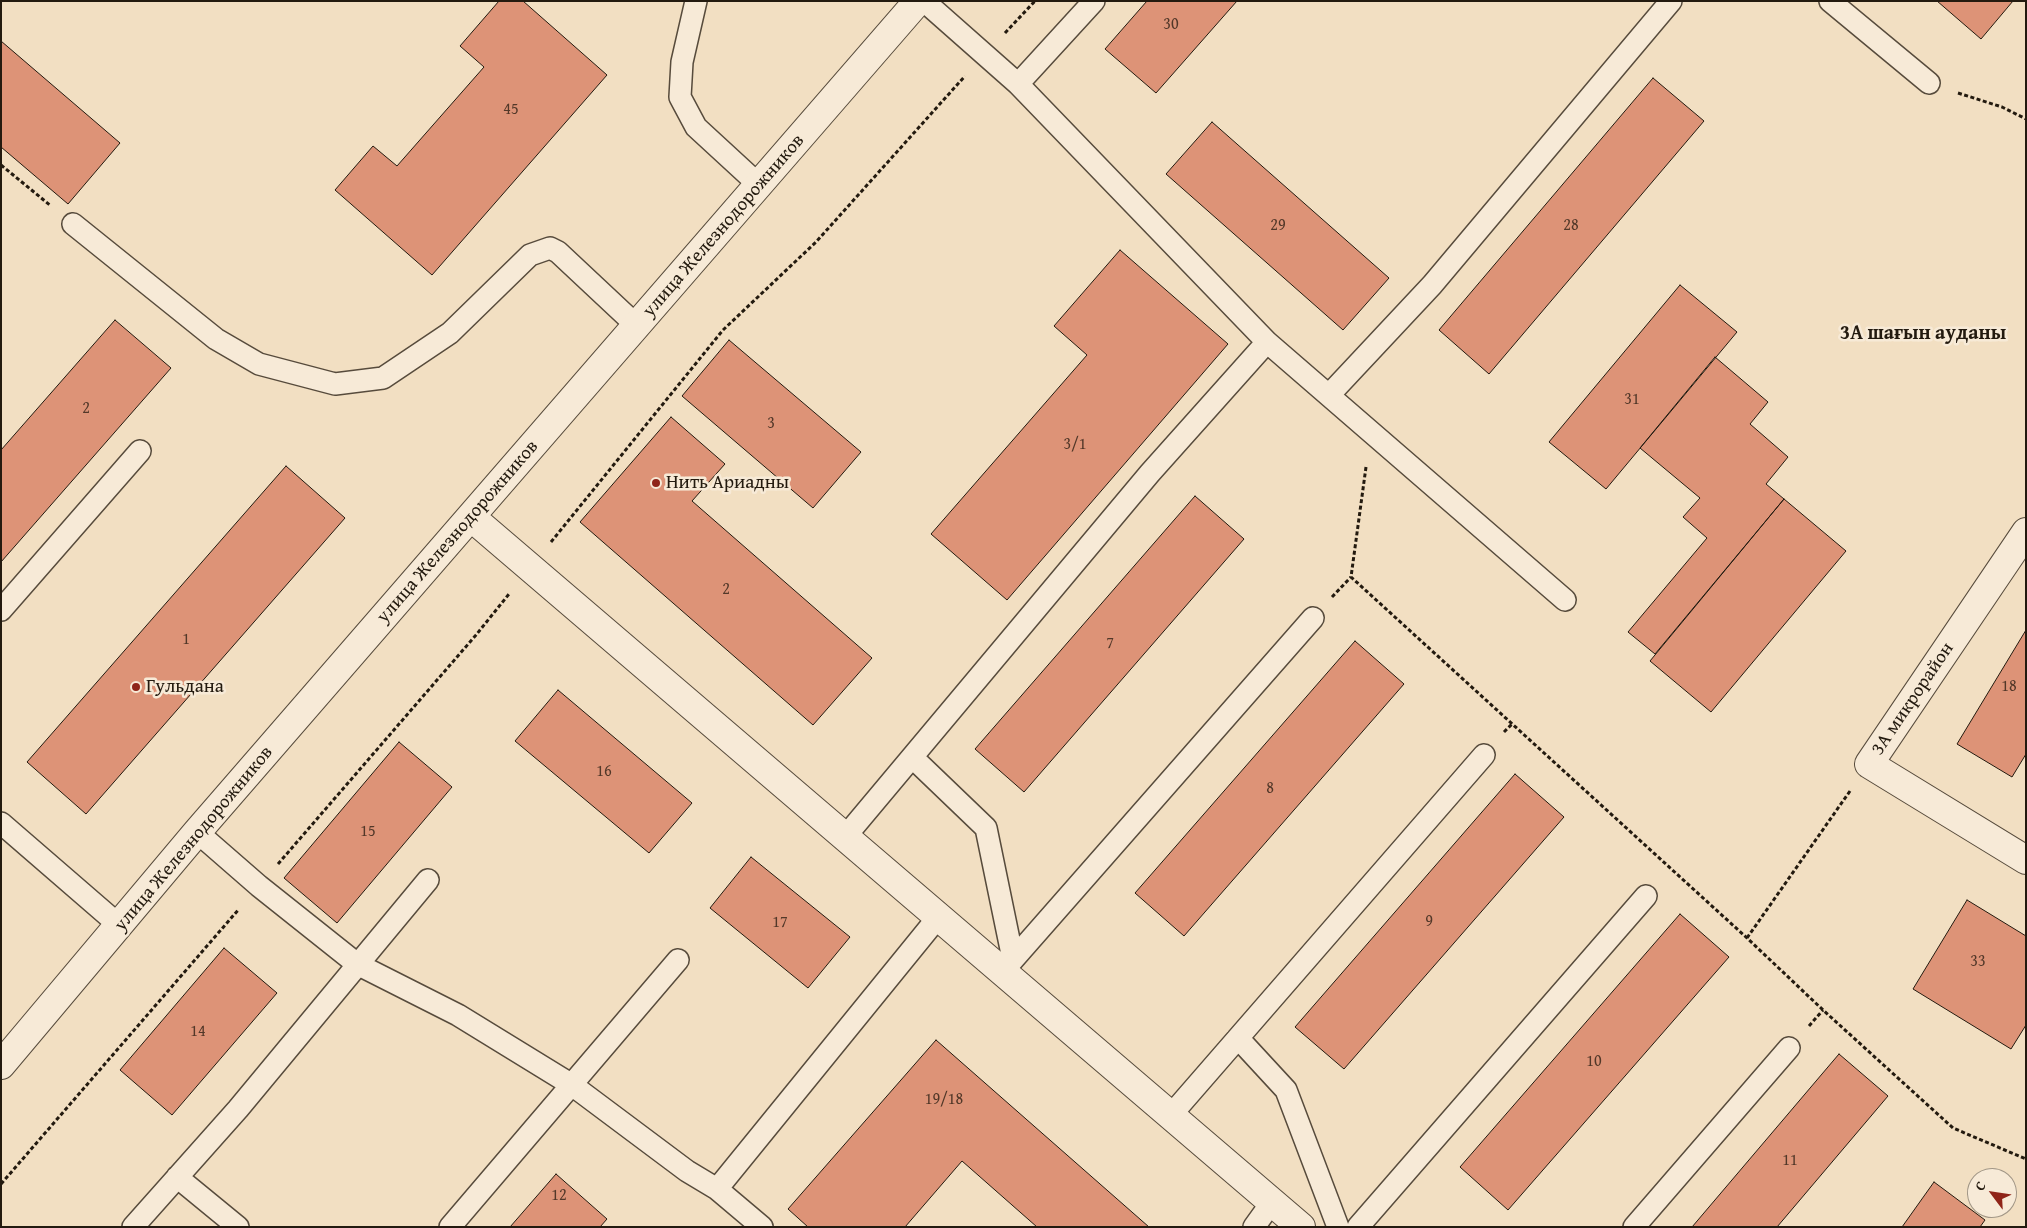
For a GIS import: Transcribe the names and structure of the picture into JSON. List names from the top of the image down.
{
  "streets": {
    "street": ["улица Железнодорожников", "3А микрорайон"]
  },
  "districts": ["3А шағын ауданы"],
  "places": ["Нить Ариадны", "Гульдана"],
  "house_numbers": [
    "30",
    "45",
    "29",
    "28",
    "31",
    "2",
    "3",
    "3/1",
    "2",
    "1",
    "7",
    "18",
    "16",
    "8",
    "15",
    "9",
    "17",
    "33",
    "14",
    "10",
    "19/18",
    "11",
    "12"
  ],
  "north": "top left"
}
